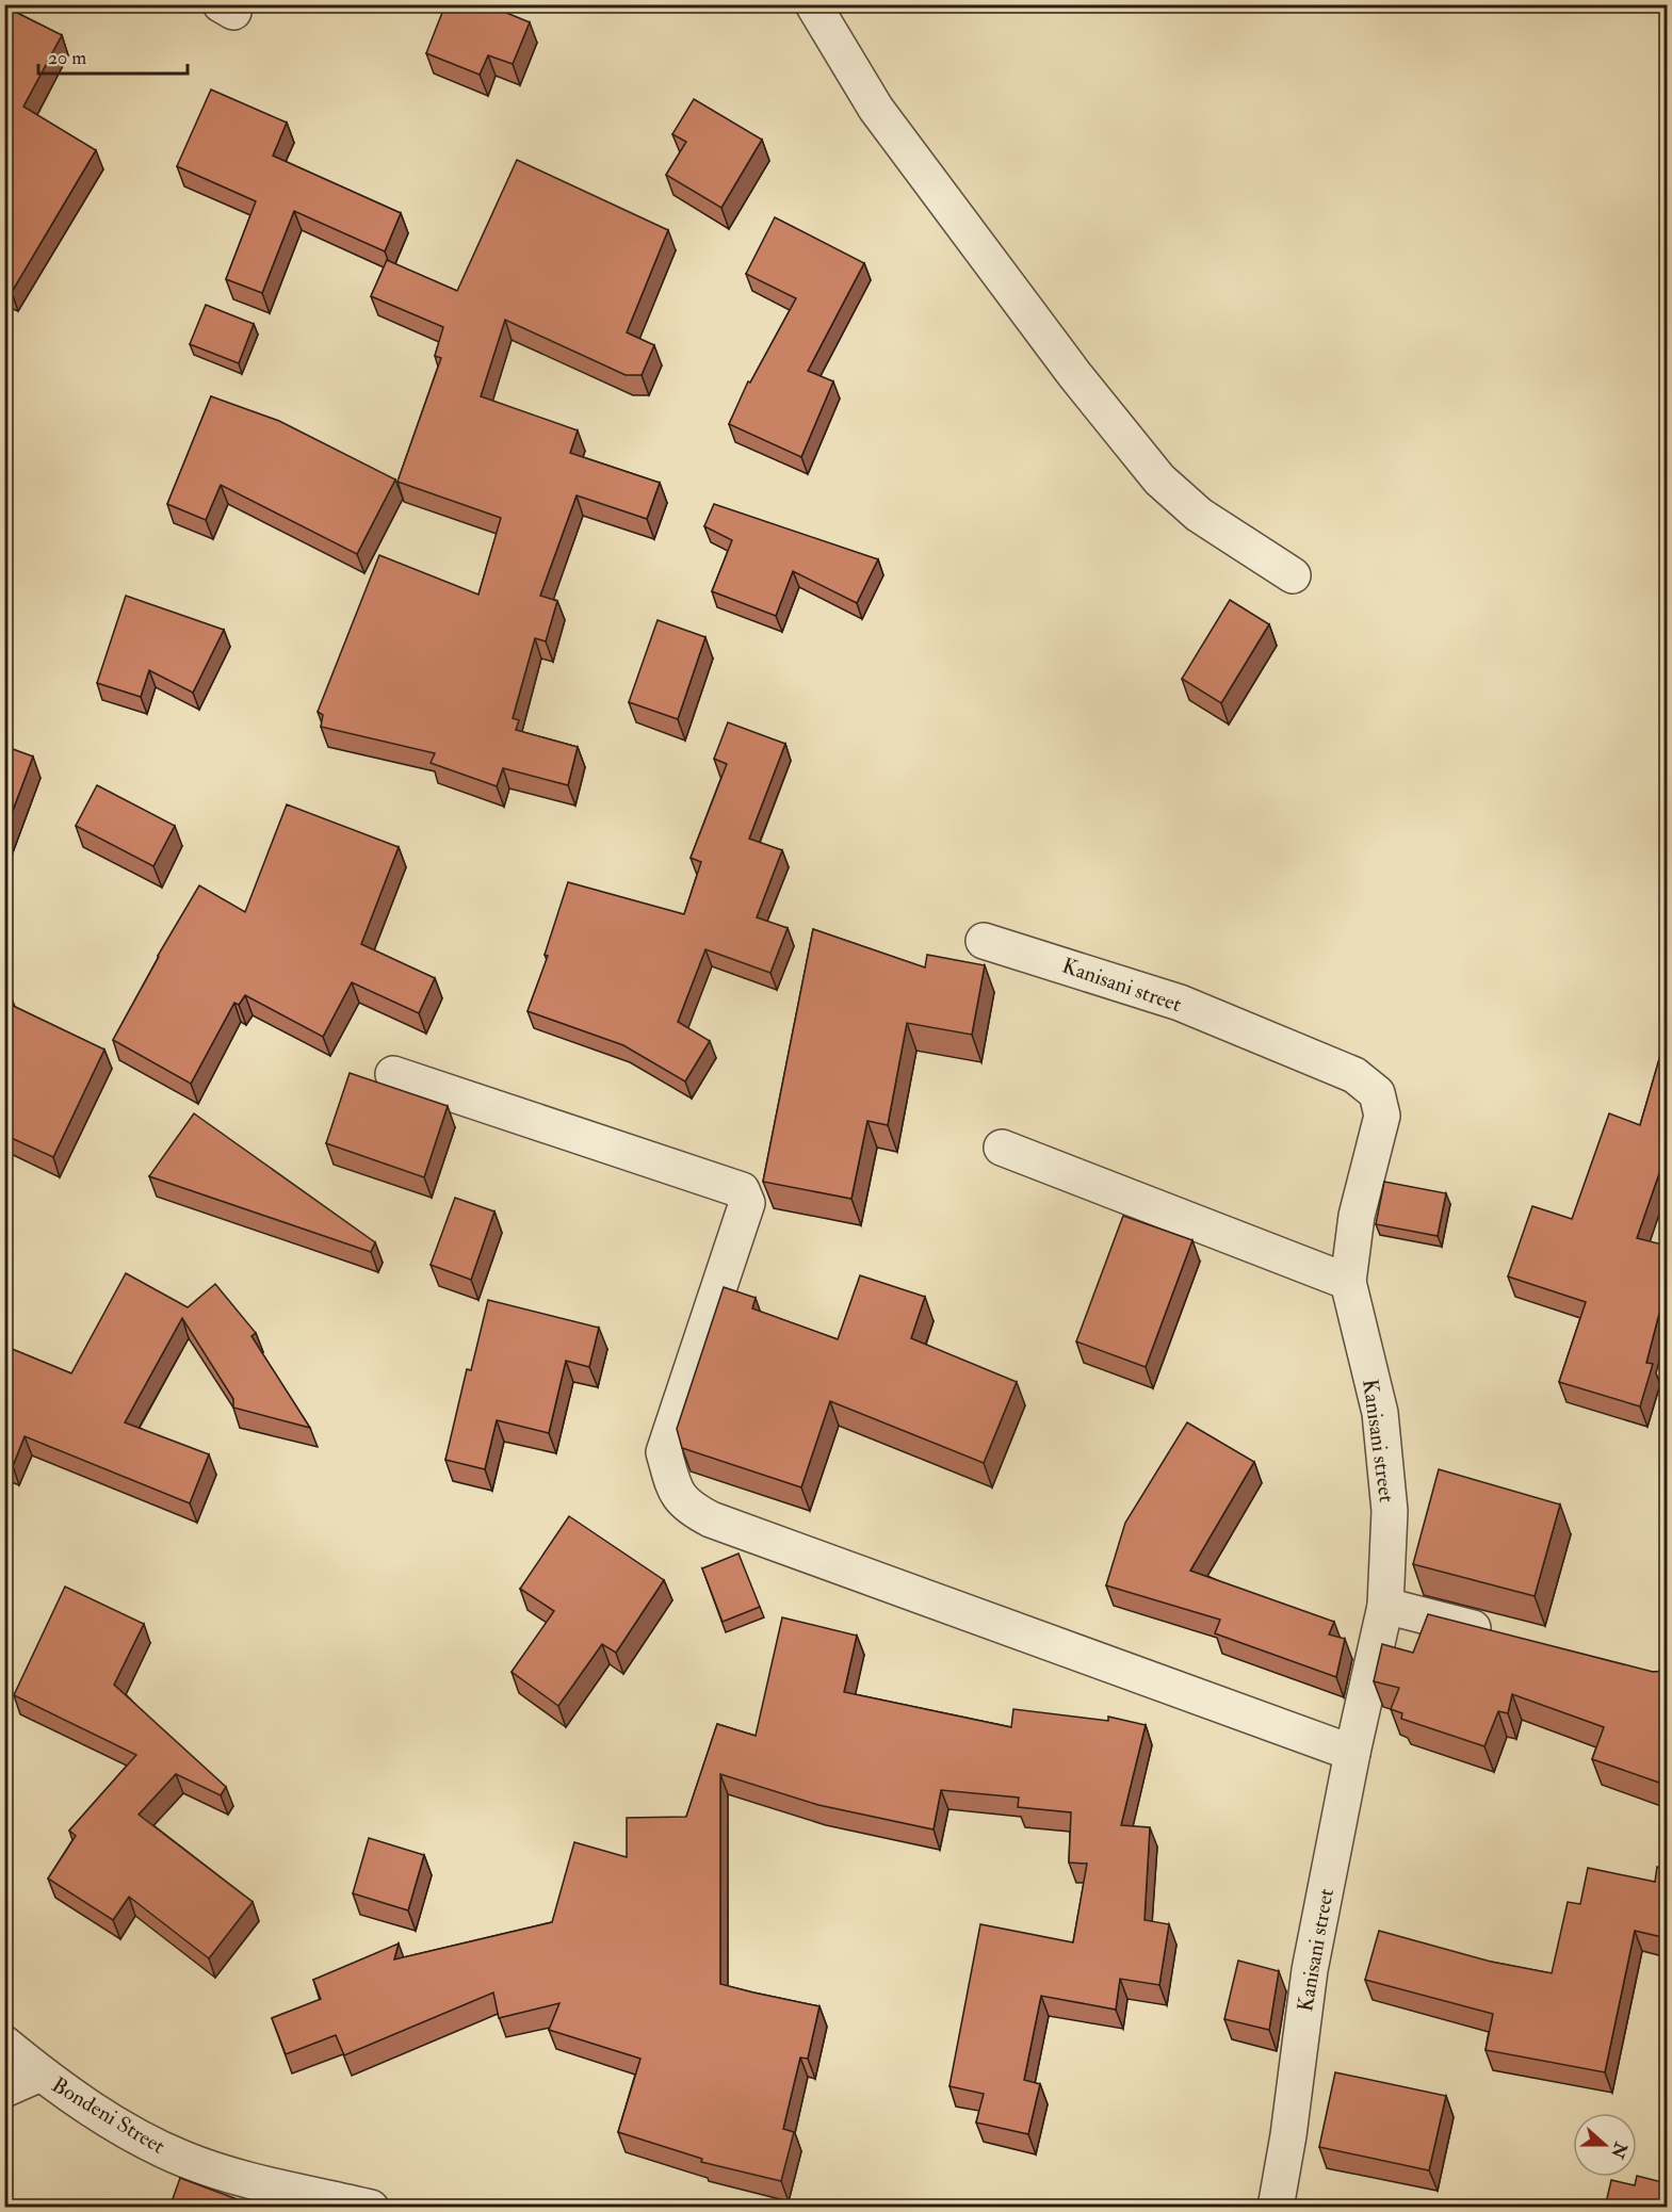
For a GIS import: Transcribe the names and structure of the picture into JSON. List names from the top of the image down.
{
  "streets": {
    "street": ["Kanisani street", "Bondeni Street"]
  },
  "scale_bar": "20 m",
  "north": "right"
}
